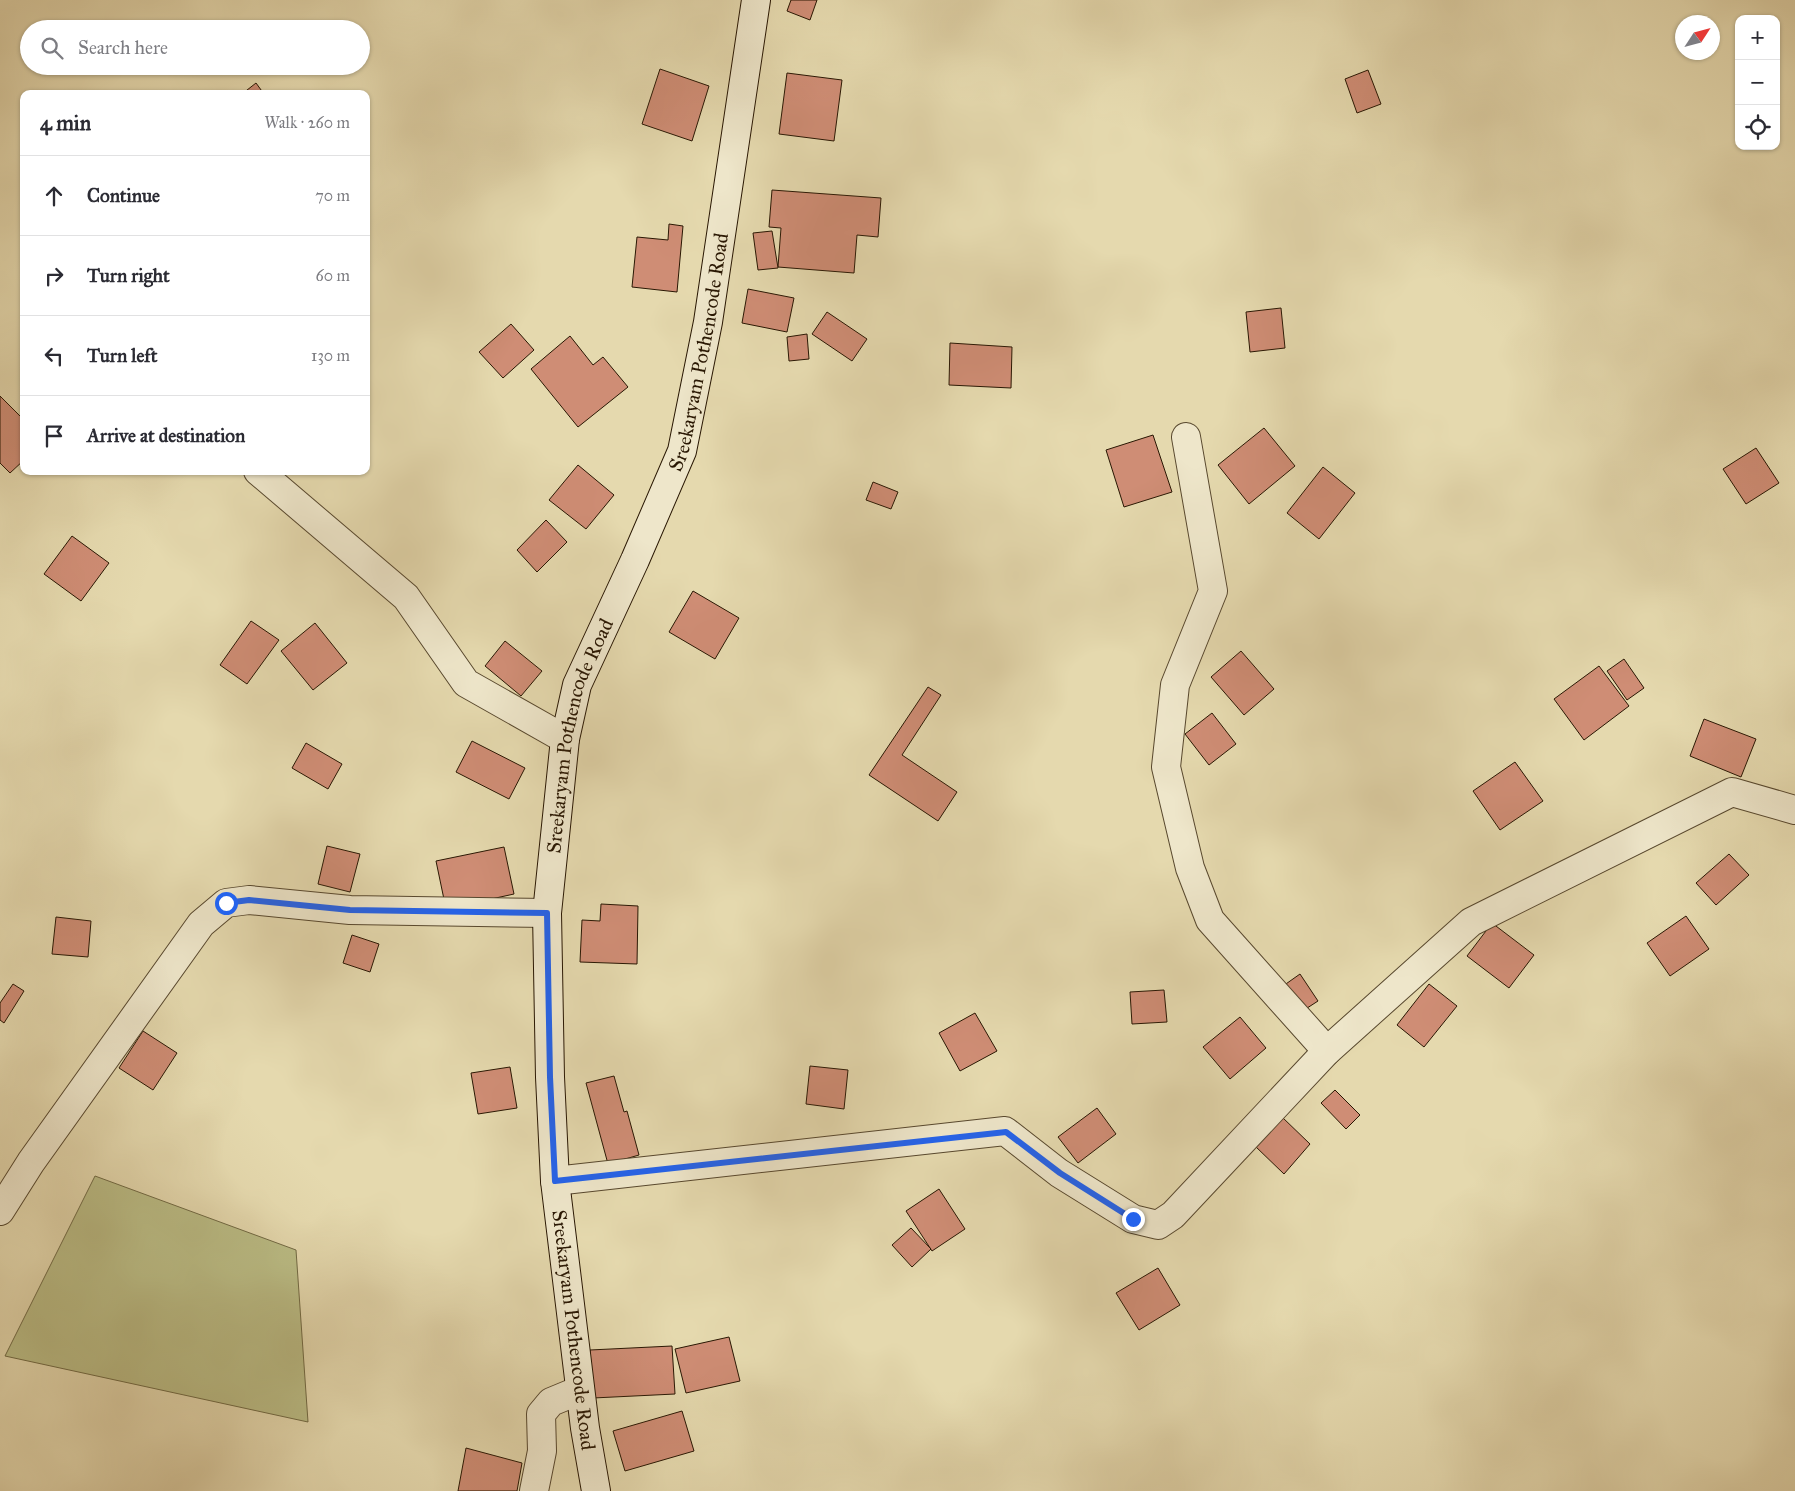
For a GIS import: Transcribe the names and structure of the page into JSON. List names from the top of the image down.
{
  "streets": {
    "street": ["Sreekaryam Pothencode Road"]
  },
  "north": "top right",
  "page": {
    "map_buttons": ["+", "−"],
    "search": "Search here",
    "heading": ["4 min", "Walk · 260 m"],
    "list": [
      ["Continue", "70 m"],
      ["Turn right", "60 m"],
      ["Turn left", "130 m"],
      "Arrive at destination"
    ]
  }
}
